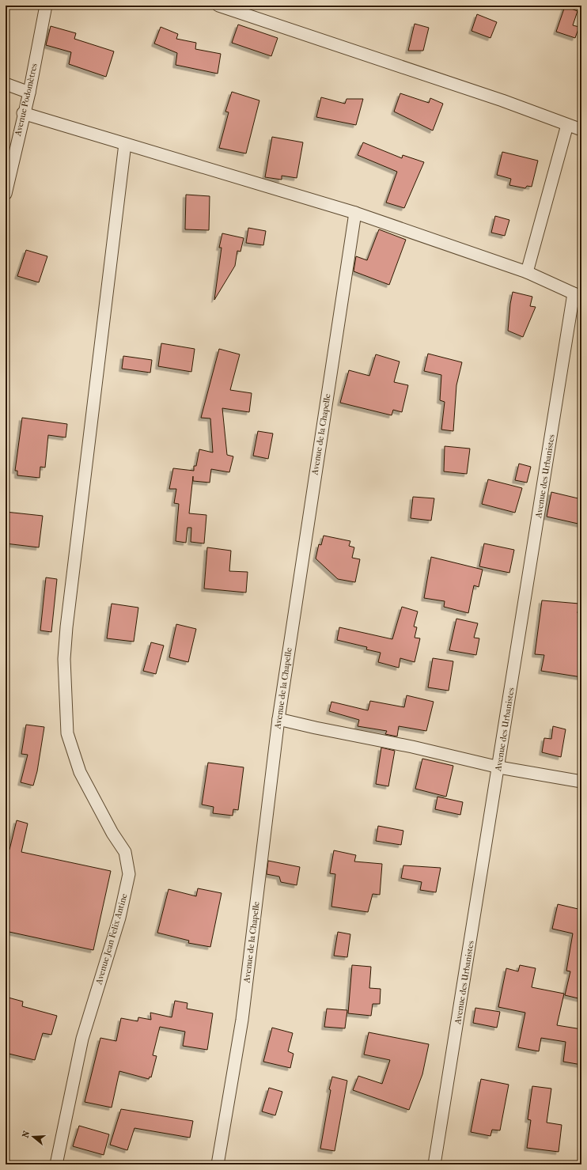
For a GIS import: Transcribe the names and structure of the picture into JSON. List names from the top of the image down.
{
  "streets": {
    "street": [
      "Avenue Podomètres",
      "Avenue de la Chapelle",
      "Avenue des Urbanistes",
      "Avenue Jean Felix Antine"
    ]
  },
  "north": "left"
}
